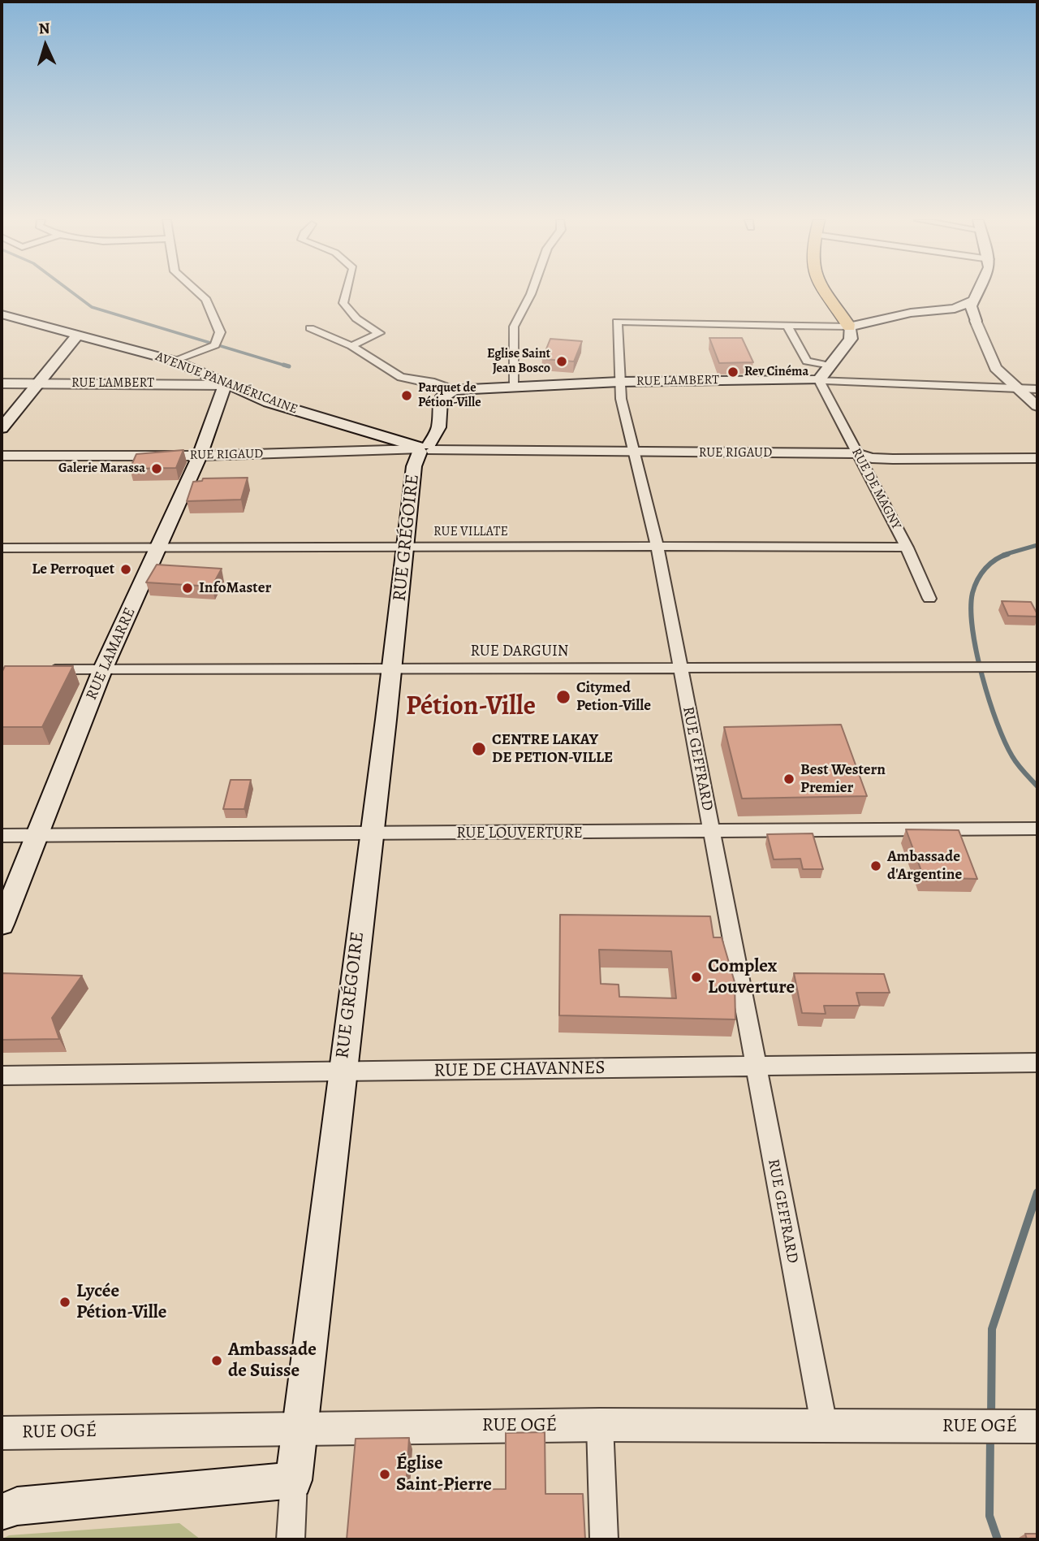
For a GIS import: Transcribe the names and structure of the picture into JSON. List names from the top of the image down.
{
  "streets": {
    "main road": [
      "RUE LAMBERT",
      "AVENUE PANAMÉRICAINE",
      "RUE GRÉGOIRE",
      "RUE LAMARRE"
    ],
    "street": [
      "RUE RIGAUD",
      "RUE DE MAGNY",
      "RUE VILLATE",
      "RUE DARGUIN",
      "RUE GEFFRARD",
      "RUE LOUVERTURE",
      "RUE DE CHAVANNES",
      "RUE OGÉ"
    ]
  },
  "crossings": [
    ["RUE LAMBERT", "AVENUE PANAMÉRICAINE"],
    ["RUE LAMBERT", "RUE DE MAGNY"],
    ["RUE LAMBERT", "RUE GRÉGOIRE"],
    ["RUE LAMBERT", "RUE LAMARRE"],
    ["RUE LAMBERT", "RUE GEFFRARD"],
    ["AVENUE PANAMÉRICAINE", "RUE RIGAUD"],
    ["AVENUE PANAMÉRICAINE", "RUE GRÉGOIRE"],
    ["AVENUE PANAMÉRICAINE", "RUE LAMARRE"],
    ["RUE RIGAUD", "RUE DE MAGNY"],
    ["RUE RIGAUD", "RUE GRÉGOIRE"],
    ["RUE RIGAUD", "RUE LAMARRE"],
    ["RUE RIGAUD", "RUE GEFFRARD"],
    ["RUE DE MAGNY", "RUE VILLATE"],
    ["RUE VILLATE", "RUE GRÉGOIRE"],
    ["RUE VILLATE", "RUE LAMARRE"],
    ["RUE VILLATE", "RUE GEFFRARD"],
    ["RUE GRÉGOIRE", "RUE DARGUIN"],
    ["RUE GRÉGOIRE", "RUE LOUVERTURE"],
    ["RUE GRÉGOIRE", "RUE DE CHAVANNES"],
    ["RUE GRÉGOIRE", "RUE OGÉ"],
    ["RUE DARGUIN", "RUE LAMARRE"],
    ["RUE DARGUIN", "RUE GEFFRARD"],
    ["RUE LAMARRE", "RUE LOUVERTURE"],
    ["RUE GEFFRARD", "RUE LOUVERTURE"],
    ["RUE GEFFRARD", "RUE DE CHAVANNES"],
    ["RUE GEFFRARD", "RUE OGÉ"]
  ],
  "districts": ["Pétion-Ville"],
  "places": [
    "Eglise Saint Jean Bosco",
    "Rev Cinéma",
    "Parquet de Pétion-Ville",
    "Galerie Marassa",
    "Le Perroquet",
    "InfoMaster",
    "Citymed Petion-Ville",
    "CENTRE LAKAY DE PETION-VILLE",
    "Best Western Premier",
    "Ambassade d'Argentine",
    "Complex Louverture",
    "Lycée Pétion-Ville",
    "Ambassade de Suisse",
    "Église Saint-Pierre"
  ],
  "north": "top"
}
